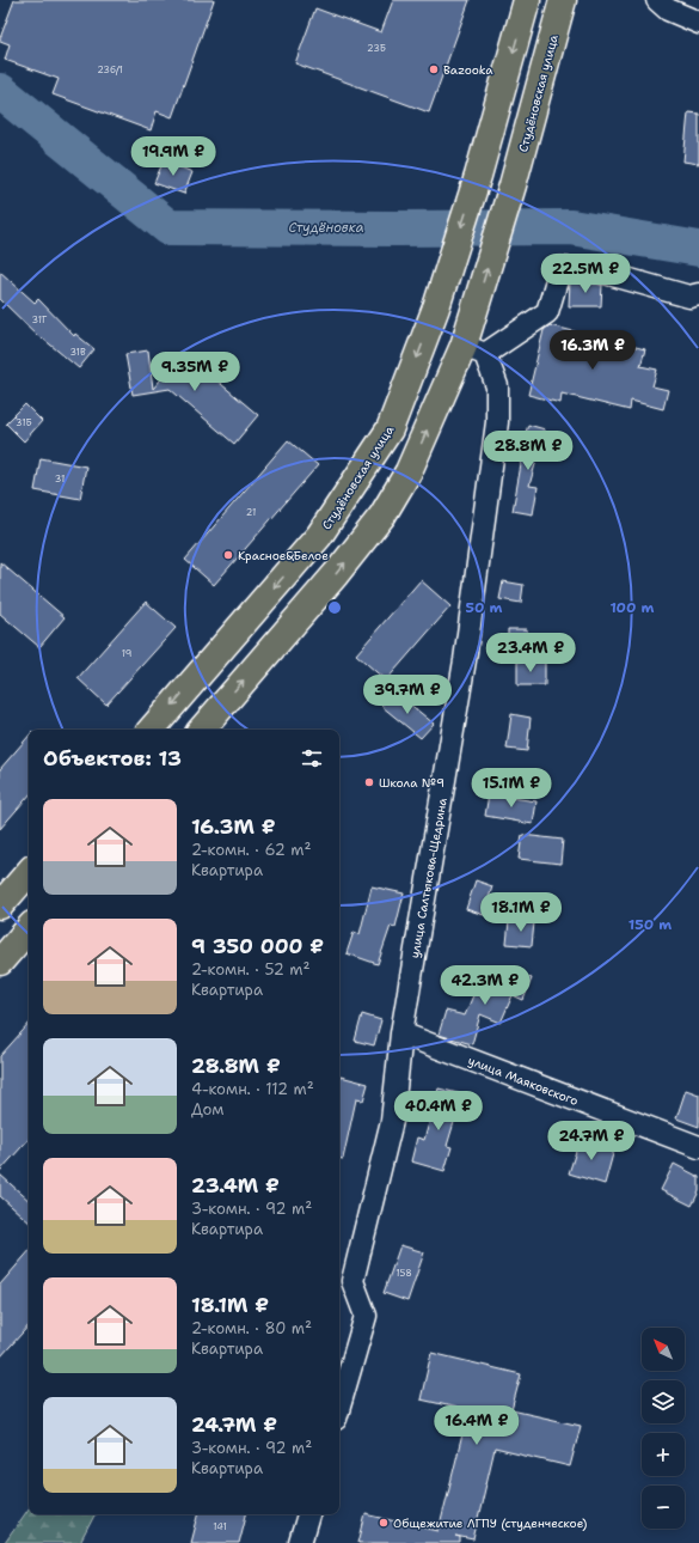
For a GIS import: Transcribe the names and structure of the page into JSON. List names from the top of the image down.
{
  "streets": {
    "main road": ["Студёновская улица"],
    "street": ["улица Салтыкова-Щедрина", "улица Маяковского"]
  },
  "crossings": [
    ["Студёновская улица", "улица Салтыкова-Щедрина"],
    ["улица Салтыкова-Щедрина", "улица Маяковского"]
  ],
  "water": ["Студёновка"],
  "places": [
    "Bazooka",
    "Красное&Белое",
    "Школа №9",
    "Общежитие ЛГПУ (студенческое)"
  ],
  "house_numbers": [
    "23Б",
    "23б/1",
    "31Г",
    "31В",
    "31Б",
    "31",
    "21",
    "19",
    "158",
    "141"
  ],
  "north": "top left",
  "page": {
    "price": [
      "19.9M ₽",
      "22.5M ₽",
      "16.3M ₽",
      "9.35M ₽",
      "28.8M ₽",
      "23.4M ₽",
      "39.7M ₽",
      "15.1M ₽",
      "18.1M ₽",
      "42.3M ₽",
      "40.4M ₽",
      "24.7M ₽",
      "16.4M ₽"
    ],
    "heading": "Объектов: 13",
    "list": [
      {
        "name": "16.3M ₽",
        "note": "2-комн. · 62 m² · Квартира"
      },
      {
        "name": "9 350 000 ₽",
        "note": "2-комн. · 52 m² · Квартира"
      },
      {
        "name": "28.8M ₽",
        "note": "4-комн. · 112 m² · Дом"
      },
      {
        "name": "23.4M ₽",
        "note": "3-комн. · 92 m² · Квартира"
      },
      {
        "name": "18.1M ₽",
        "note": "2-комн. · 80 m² · Квартира"
      },
      {
        "name": "24.7M ₽",
        "note": "3-комн. · 92 m² · Квартира"
      }
    ],
    "map_buttons": ["+", "−"]
  },
  "rings": ["50 m", "100 m", "150 m"]
}
